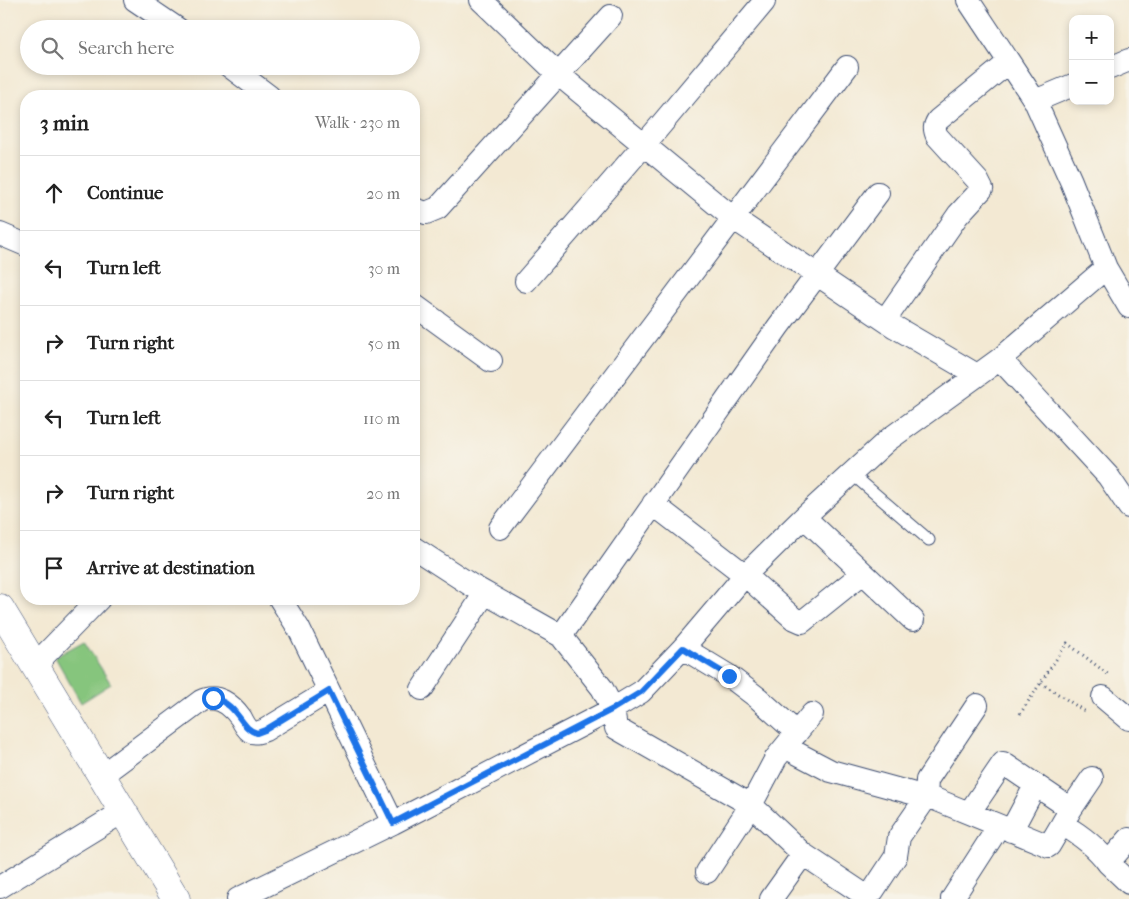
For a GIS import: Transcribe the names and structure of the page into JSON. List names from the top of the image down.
{
  "page": {
    "map_buttons": ["+", "−"],
    "search": "Search here",
    "heading": ["3 min", "Walk · 230 m"],
    "list": [
      ["Continue", "20 m"],
      ["Turn left", "30 m"],
      ["Turn right", "50 m"],
      ["Turn left", "110 m"],
      ["Turn right", "20 m"],
      "Arrive at destination"
    ]
  }
}
